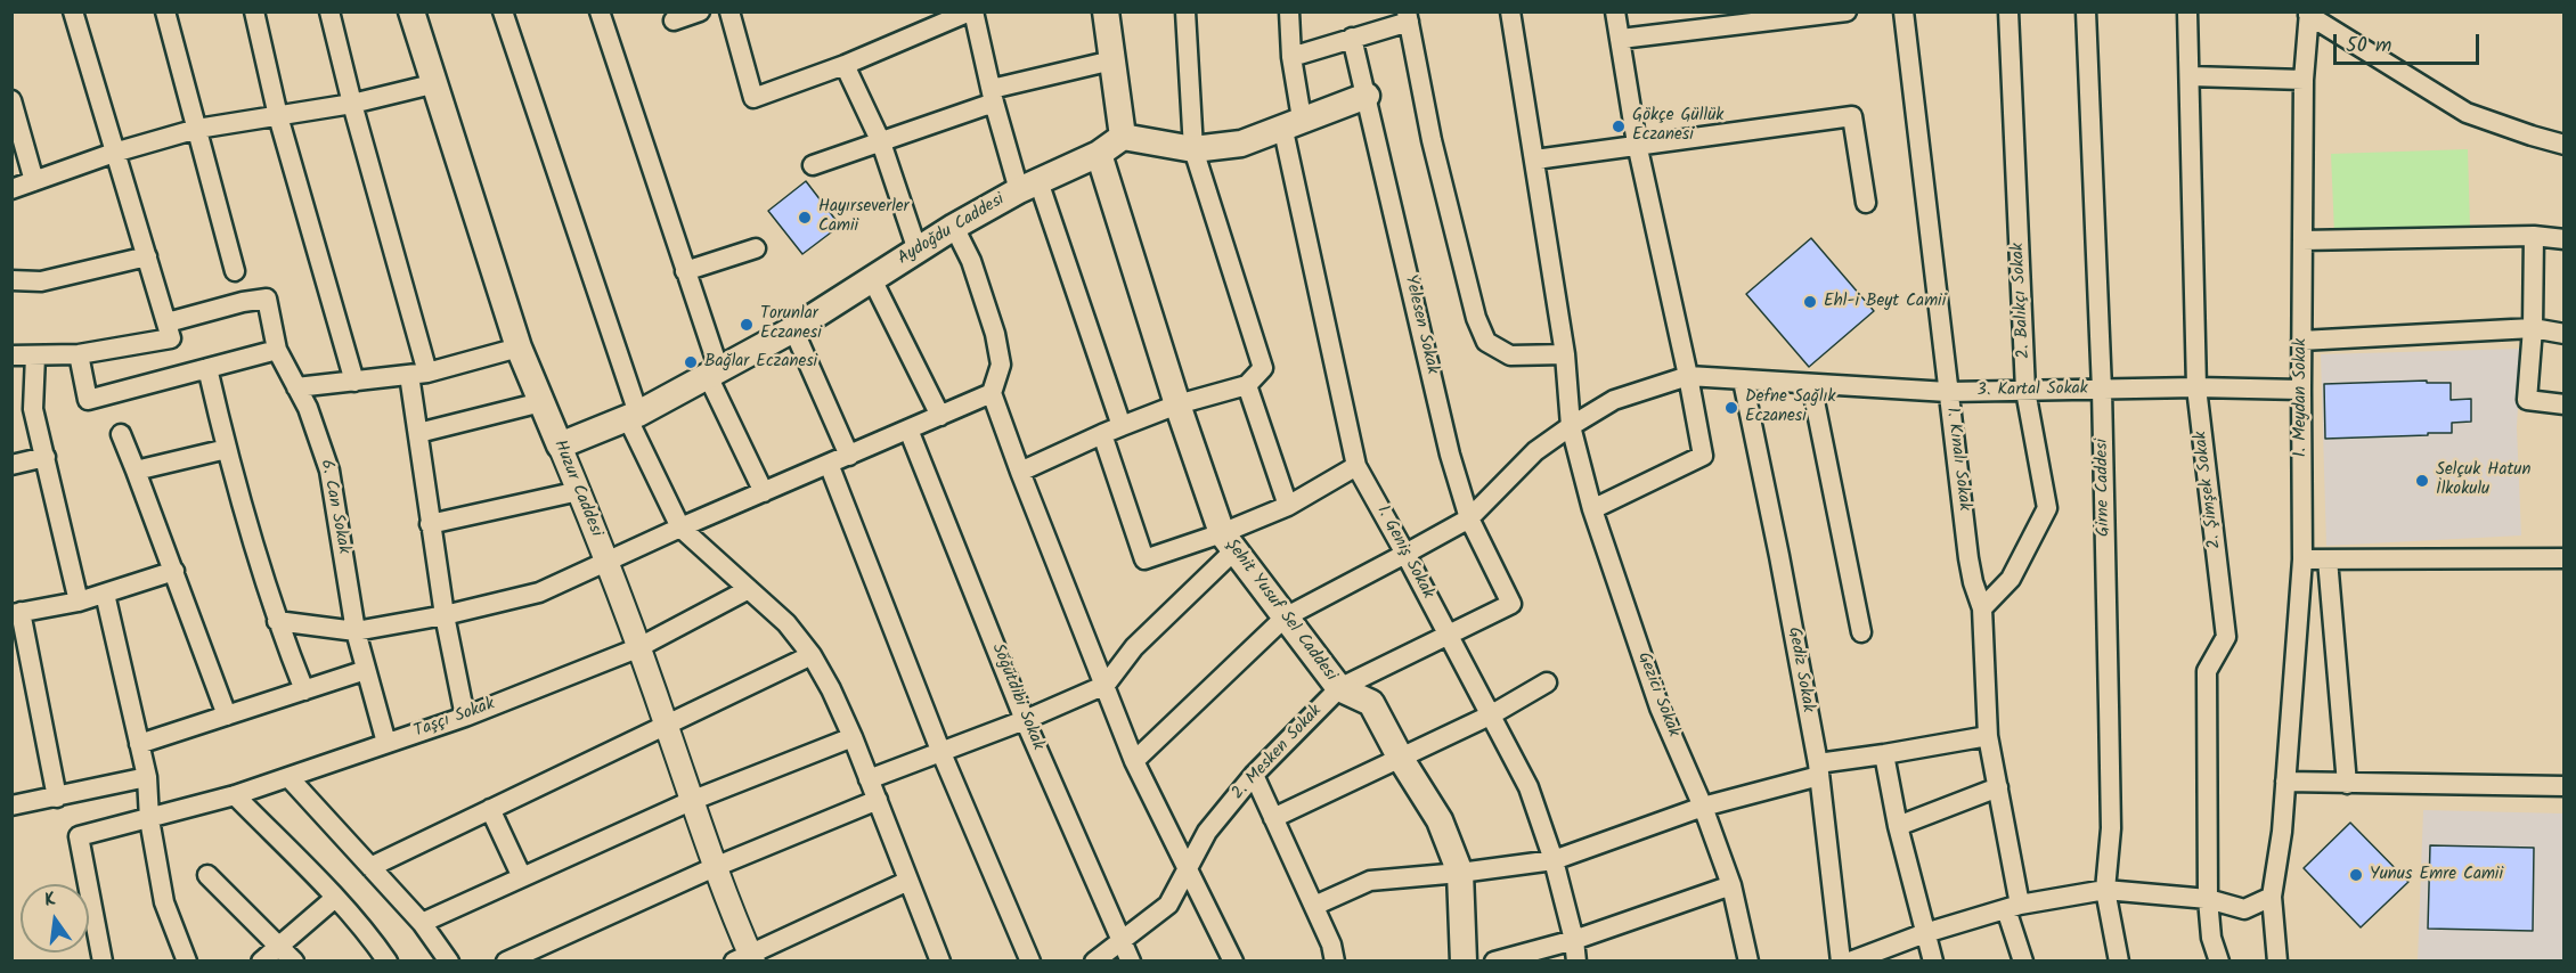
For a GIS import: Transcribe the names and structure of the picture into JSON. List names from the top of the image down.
{
  "streets": {
    "main road": ["Aydoğdu Caddesi", "Huzur Caddesi", "Şehit Yusuf Sel Caddesi"],
    "street": [
      "2. Balıkçı Sokak",
      "Yelesen Sokak",
      "3. Kartal Sokak",
      "1. Meydan Sokak",
      "1. Kınalı Sokak",
      "Girne Caddesi",
      "2. Şimşek Sokak",
      "6. Can Sokak",
      "1. Geniş Sokak",
      "Gediz Sokak",
      "Gezici Sokak",
      "Söğütdibi Sokak",
      "Taşçı Sokak",
      "2. Mesken Sokak"
    ]
  },
  "crossings": [
    ["Aydoğdu Caddesi", "Huzur Caddesi"],
    ["Aydoğdu Caddesi", "Şehit Yusuf Sel Caddesi"],
    ["2. Balıkçı Sokak", "3. Kartal Sokak"],
    ["2. Balıkçı Sokak", "1. Kınalı Sokak"],
    ["Yelesen Sokak", "3. Kartal Sokak"],
    ["Yelesen Sokak", "2. Mesken Sokak"],
    ["3. Kartal Sokak", "1. Meydan Sokak"],
    ["3. Kartal Sokak", "1. Kınalı Sokak"],
    ["3. Kartal Sokak", "Girne Caddesi"],
    ["3. Kartal Sokak", "2. Şimşek Sokak"],
    ["3. Kartal Sokak", "1. Geniş Sokak"],
    ["3. Kartal Sokak", "Şehit Yusuf Sel Caddesi"],
    ["3. Kartal Sokak", "Gediz Sokak"],
    ["3. Kartal Sokak", "Gezici Sokak"],
    ["Huzur Caddesi", "Taşçı Sokak"],
    ["6. Can Sokak", "Taşçı Sokak"],
    ["1. Geniş Sokak", "2. Mesken Sokak"],
    ["Şehit Yusuf Sel Caddesi", "2. Mesken Sokak"],
    ["Söğütdibi Sokak", "2. Mesken Sokak"]
  ],
  "places": [
    "Gökçe Güllük Eczanesi",
    "Hayırseverler Camii",
    "Ehl-i Beyt Camii",
    "Torunlar Eczanesi",
    "Bağlar Eczanesi",
    "Defne Sağlık Eczanesi",
    "Selçuk Hatun İlkokulu",
    "Yunus Emre Camii"
  ],
  "scale_bar": "50 m",
  "north": "top"
}
